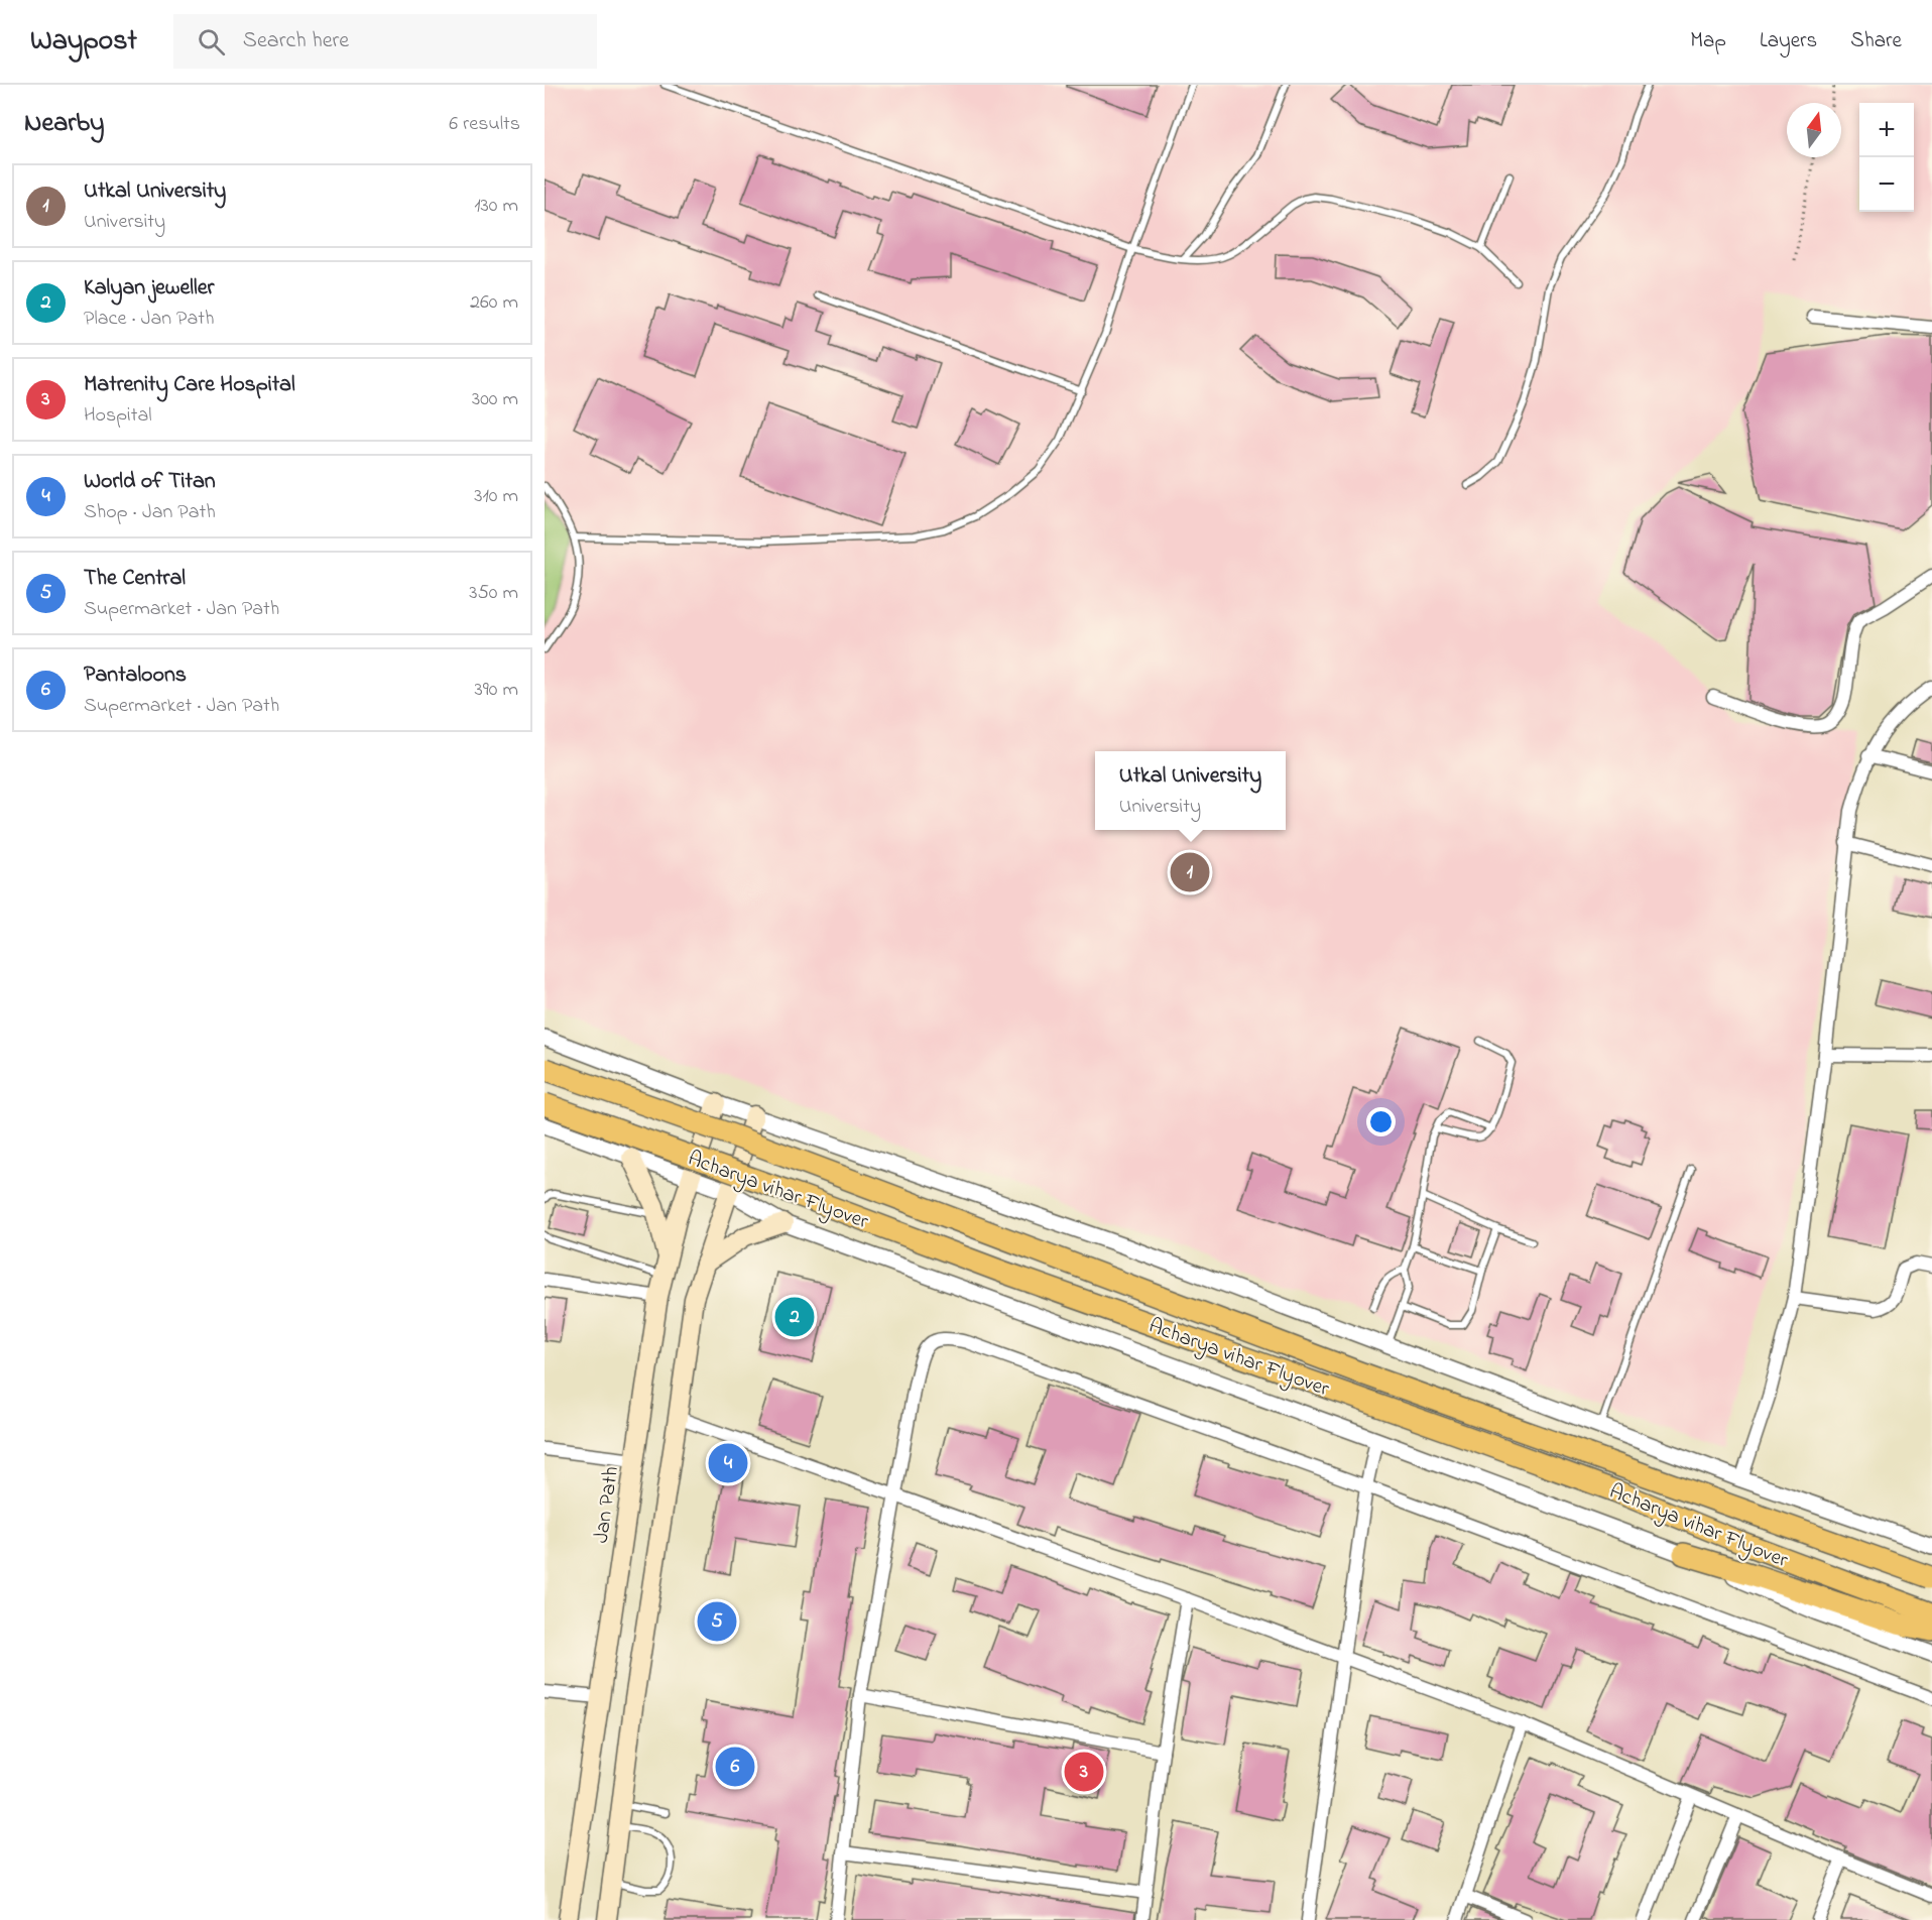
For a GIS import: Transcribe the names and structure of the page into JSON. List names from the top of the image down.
{
  "streets": {
    "highway": ["Acharya vihar Flyover"],
    "main road": ["Jan Path"]
  },
  "north": "top",
  "page": {
    "header": "Waypost",
    "search": "Search here",
    "nav": ["Map", "Layers", "Share"],
    "heading": ["Nearby", "6 results"],
    "map_buttons": ["+", "−"],
    "list": [
      {
        "mark": "1",
        "name": "Utkal University",
        "note": "University",
        "value": "130 m"
      },
      {
        "mark": "2",
        "name": "Kalyan jeweller",
        "note": "Place · Jan Path",
        "value": "260 m"
      },
      {
        "mark": "3",
        "name": "Matrenity Care Hospital",
        "note": "Hospital",
        "value": "300 m"
      },
      {
        "mark": "4",
        "name": "World of Titan",
        "note": "Shop · Jan Path",
        "value": "310 m"
      },
      {
        "mark": "5",
        "name": "The Central",
        "note": "Supermarket · Jan Path",
        "value": "350 m"
      },
      {
        "mark": "6",
        "name": "Pantaloons",
        "note": "Supermarket · Jan Path",
        "value": "390 m"
      }
    ],
    "popup": ["Utkal University", "University"],
    "pins": [
      "1",
      "2",
      "4",
      "5",
      "6",
      "3"
    ]
  }
}
